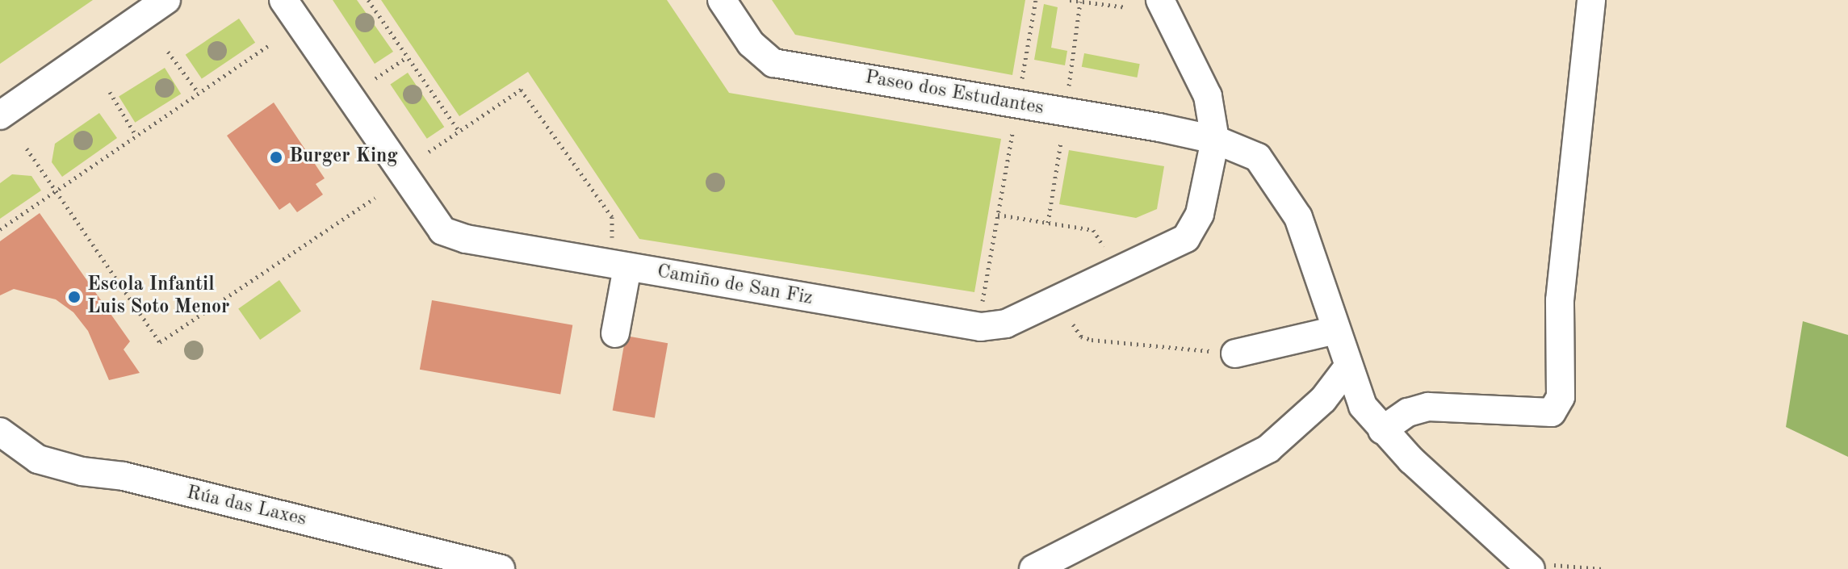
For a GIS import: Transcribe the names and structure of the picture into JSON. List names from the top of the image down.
{
  "streets": {
    "street": ["Paseo dos Estudantes", "Camiño de San Fiz", "Rúa das Laxes"]
  },
  "crossings": [
    ["Paseo dos Estudantes", "Camiño de San Fiz"]
  ],
  "places": ["Burger King", "Escola Infantil Luis Soto Menor"]
}
